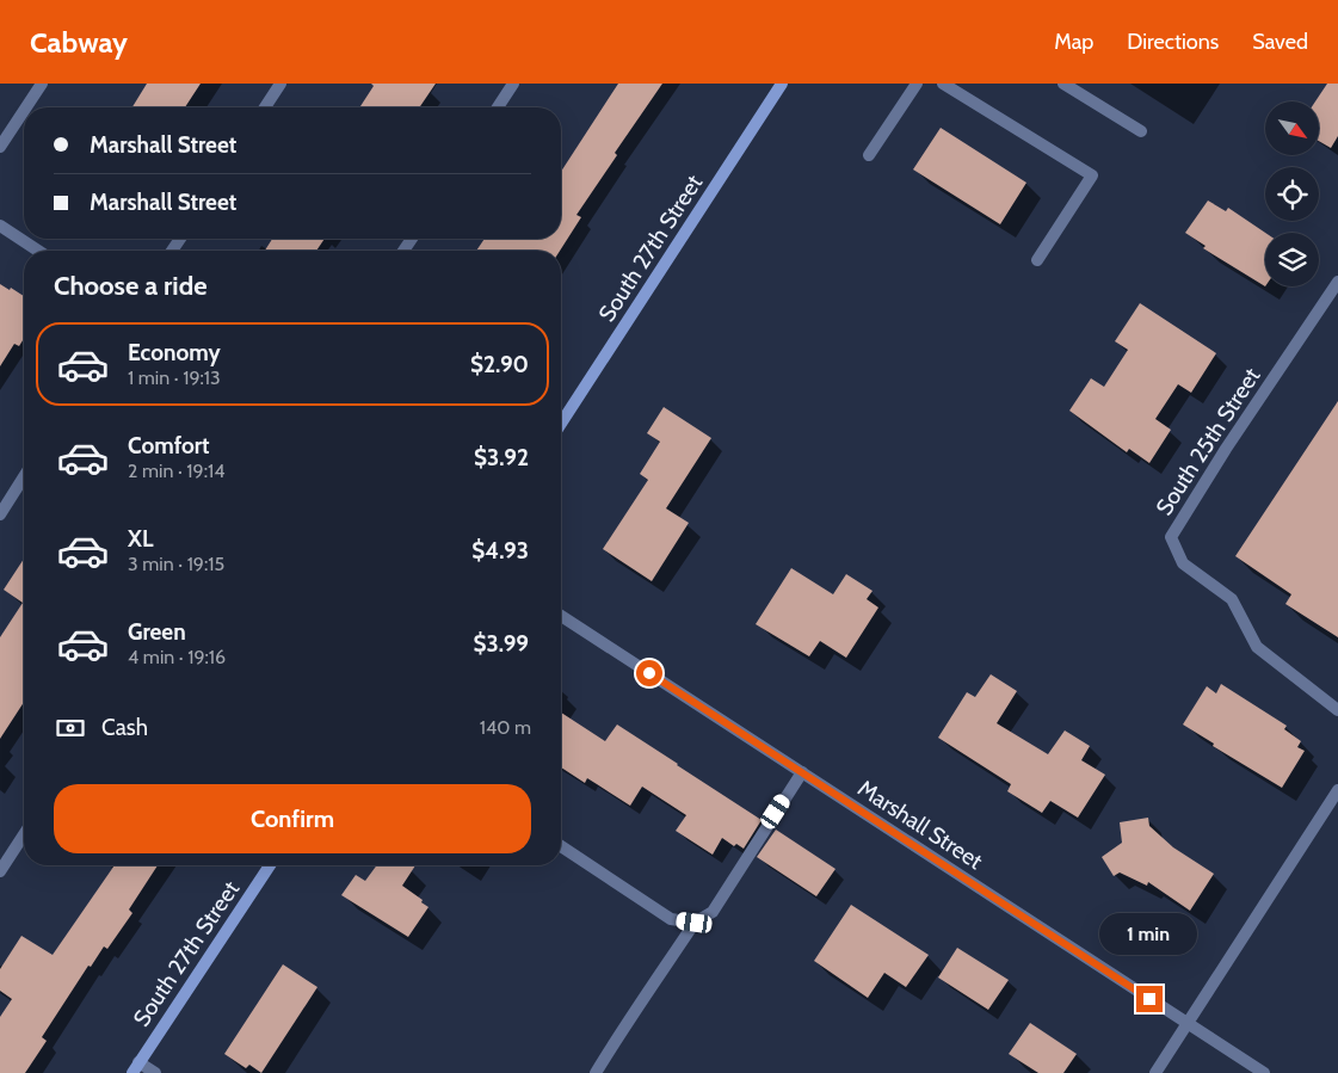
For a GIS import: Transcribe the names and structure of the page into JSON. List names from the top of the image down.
{
  "streets": {
    "main road": ["South 27th Street"],
    "street": ["South 25th Street", "Marshall Street"]
  },
  "north": "bottom right",
  "page": {
    "header": "Cabway",
    "nav": ["Map", "Directions", "Saved"],
    "banner": ["Marshall Street", "Marshall Street"],
    "heading": "Choose a ride",
    "list": [
      {
        "name": "Economy",
        "note": "1 min · 19:13",
        "value": "$2.90"
      },
      {
        "name": "Comfort",
        "note": "2 min · 19:14",
        "value": "$3.92"
      },
      {
        "name": "XL",
        "note": "3 min · 19:15",
        "value": "$4.93"
      },
      {
        "name": "Green",
        "note": "4 min · 19:16",
        "value": "$3.99"
      }
    ],
    "pay": ["Cash", "140 m"],
    "buttons": "Confirm",
    "bubble": "1 min"
  }
}
